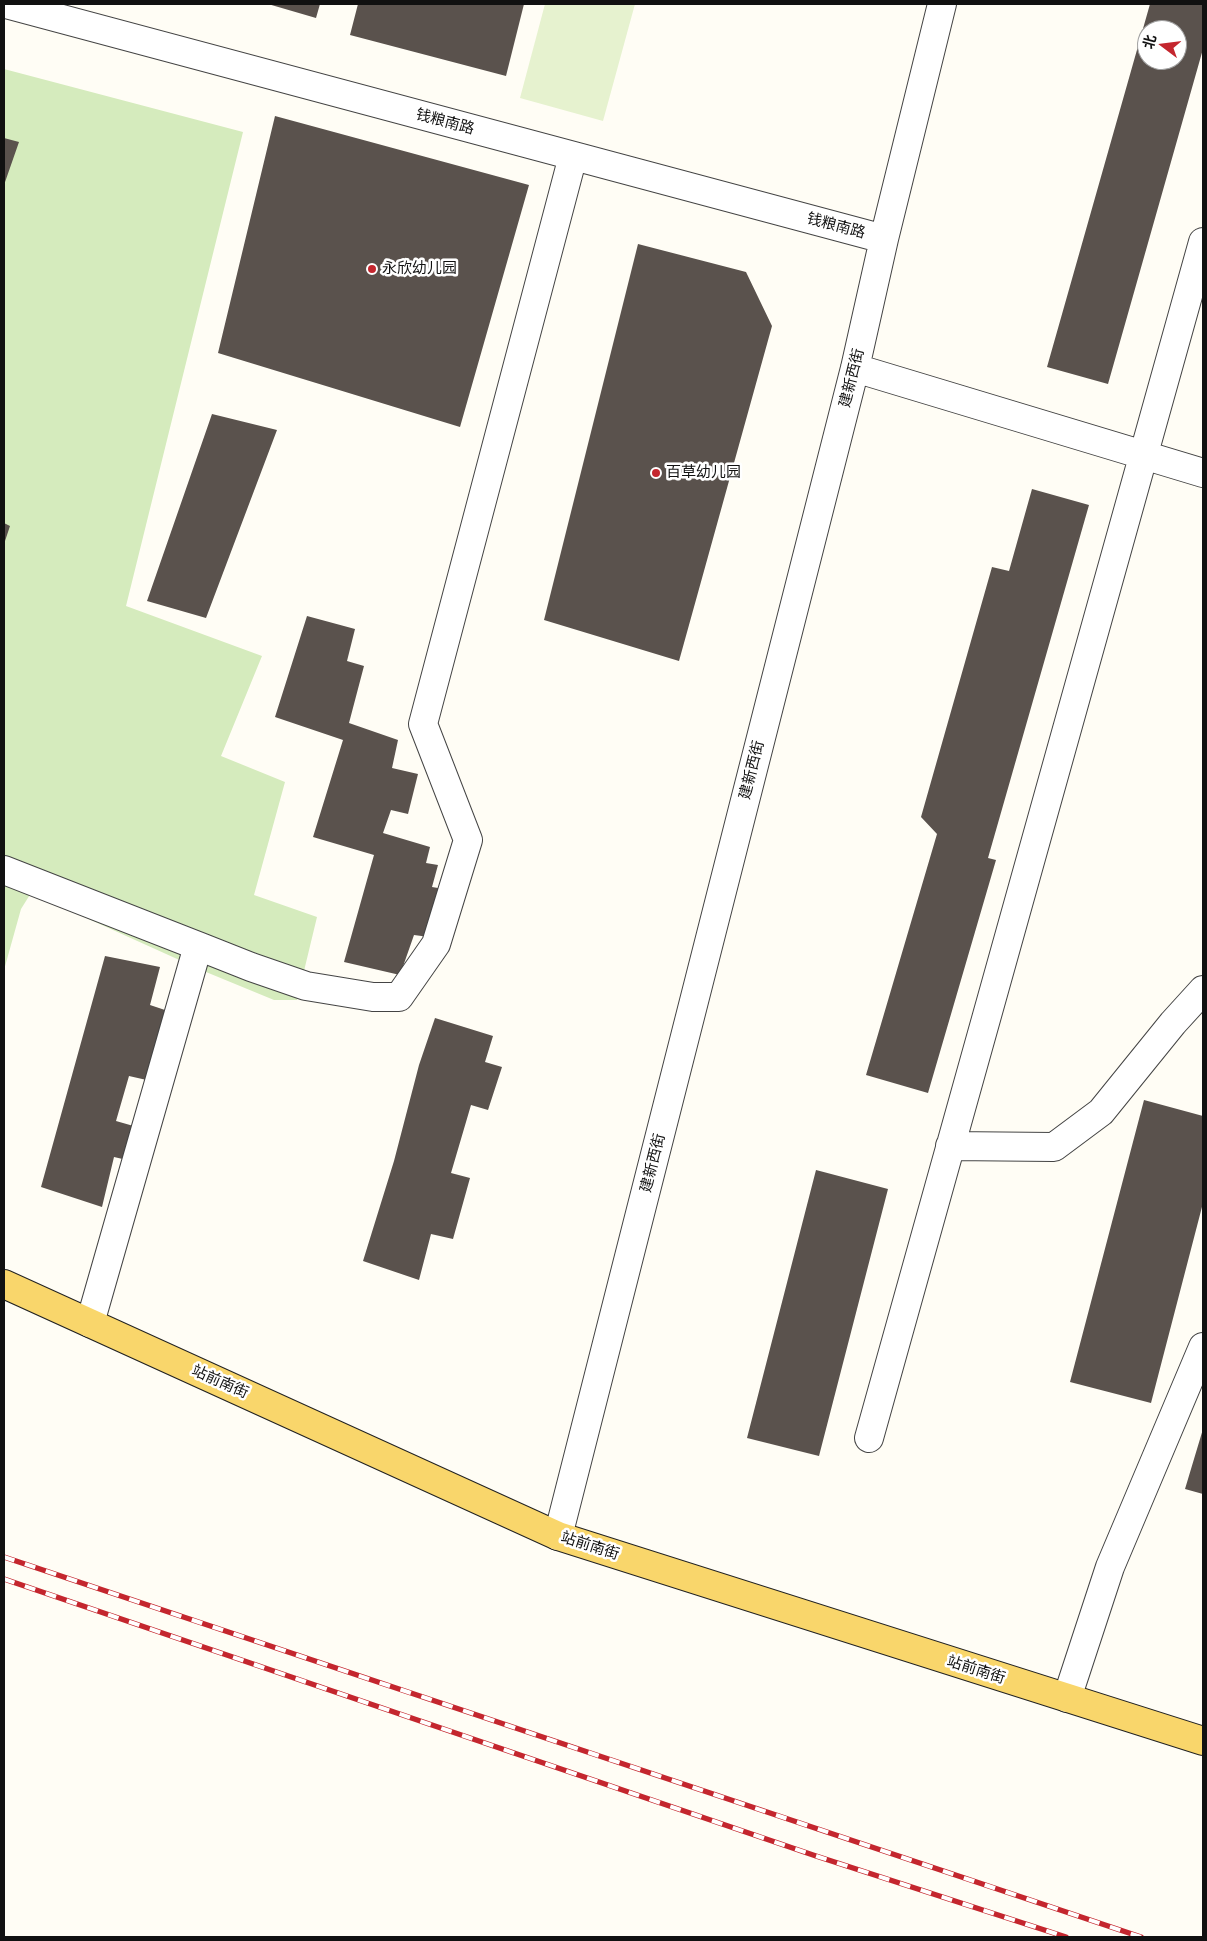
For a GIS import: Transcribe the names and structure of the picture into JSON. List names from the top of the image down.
{
  "streets": {
    "main road": ["站前南街"],
    "street": ["钱粮南路", "建新西街"]
  },
  "crossings": [
    ["钱粮南路", "建新西街"],
    ["建新西街", "站前南街"]
  ],
  "places": ["永欣幼儿园", "百草幼儿园"],
  "north": "left"
}
